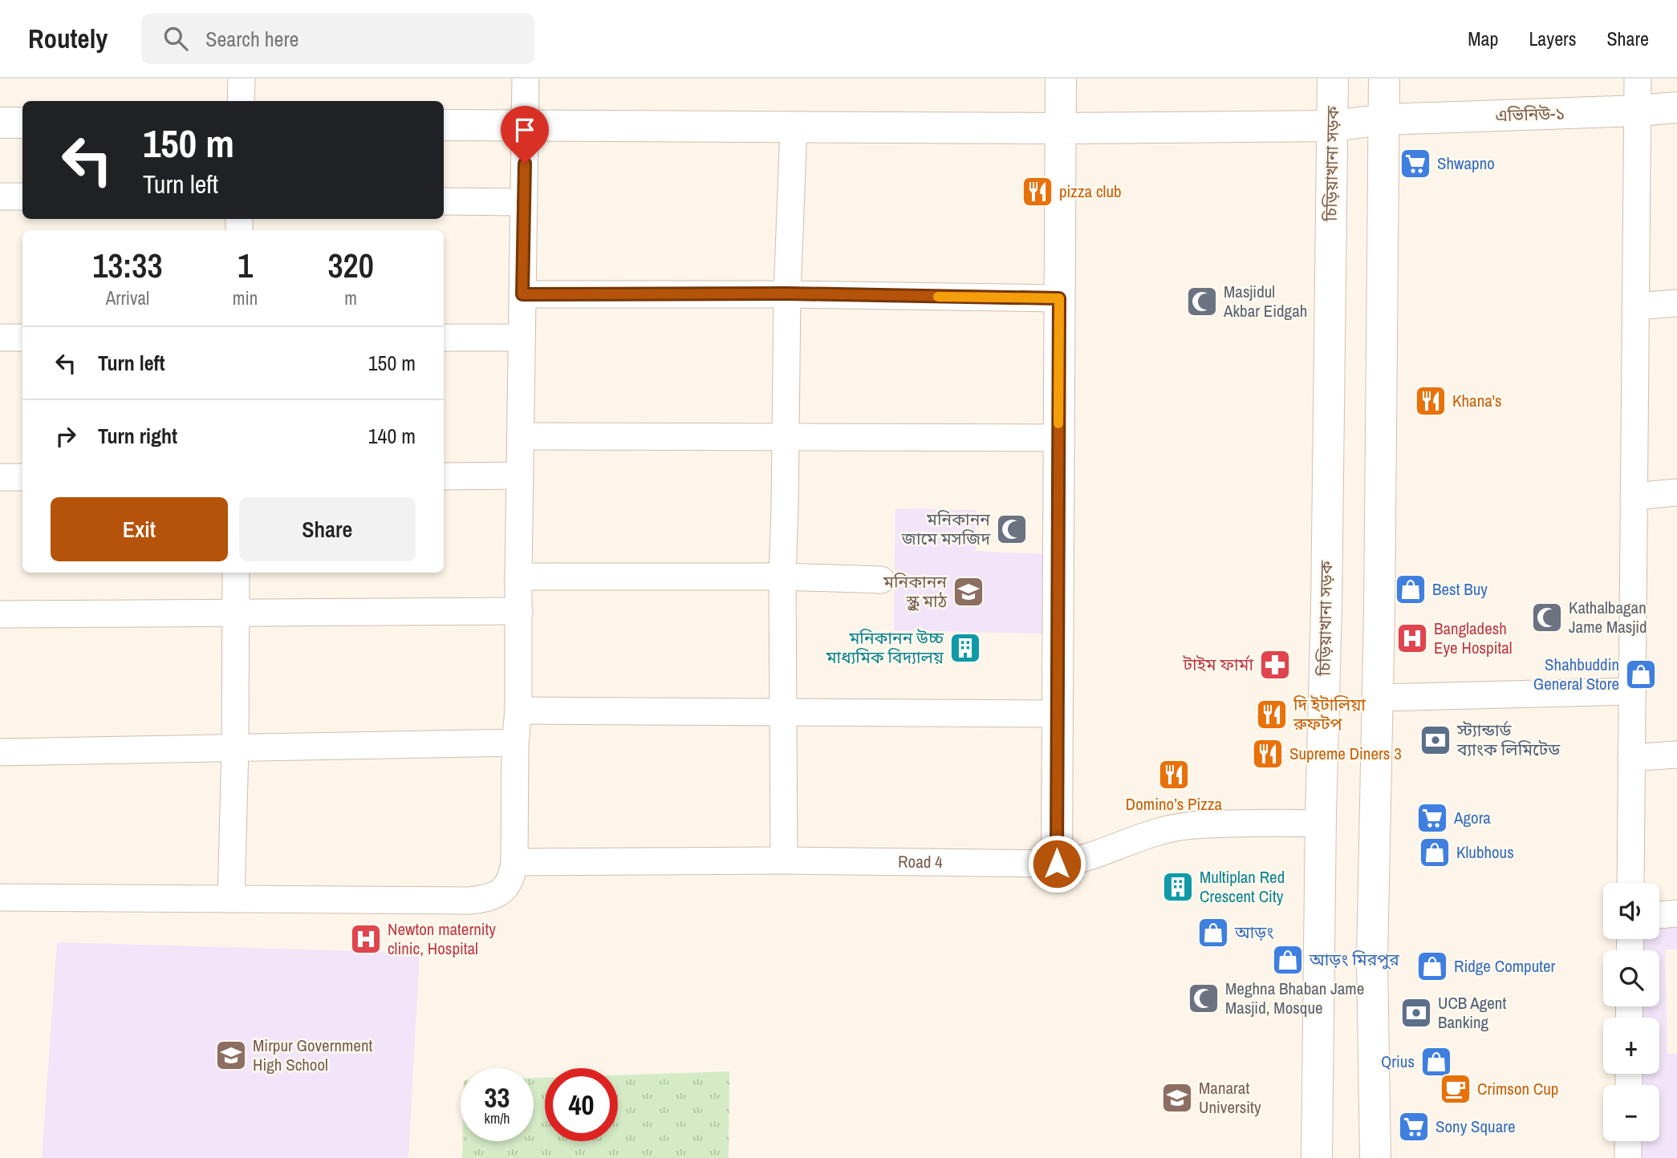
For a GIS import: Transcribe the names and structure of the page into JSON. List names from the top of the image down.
{
  "streets": {
    "main road": ["এভিনিউ-১", "চিড়িয়াখানা সড়ক"],
    "street": ["Road 4"]
  },
  "crossings": [
    ["এভিনিউ-১", "চিড়িয়াখানা সড়ক"],
    ["চিড়িয়াখানা সড়ক", "Road 4"]
  ],
  "places": {
    "supermarket": ["Shwapno", "Agora", "Sony Square"],
    "restaurant": [
      "pizza club",
      "Khana's",
      "দি ইটালিয়া রুফটপ",
      "Supreme Diners 3",
      "Domino’s Pizza"
    ],
    "mosque": [
      "Masjidul Akbar Eidgah",
      "মনিকানন জামে মসজিদ",
      "Kathalbagan Jame Masjid",
      "Meghna Bhaban Jame Masjid, Mosque"
    ],
    "shop": [
      "Best Buy",
      "Shahbuddin General Store",
      "Klubhous",
      "আড়ং",
      "আড়ং মিরপুর",
      "Ridge Computer",
      "Qrius"
    ],
    "school or university": ["মনিকানন স্কুল মাঠ", "Mirpur Government High School", "Manarat University"],
    "hospital": ["Bangladesh Eye Hospital", "Newton maternity clinic, Hospital"],
    "building": ["মনিকানন উচ্চ মাধ্যমিক বিদ্যালয়", "Multiplan Red Crescent City"],
    "pharmacy": ["টাইম ফার্মা"],
    "bank": ["স্ট্যান্ডার্ড ব্যাংক লিমিটেড", "UCB Agent Banking"],
    "cafe": ["Crimson Cup"]
  },
  "page": {
    "header": "Routely",
    "search": "Search here",
    "nav": ["Map", "Layers", "Share"],
    "turn": ["150 m", "Turn left"],
    "eta": [
      "13:33",
      "Arrival",
      "1",
      "min",
      "320",
      "m"
    ],
    "list": [
      {
        "name": "Turn left",
        "value": "150 m"
      },
      {
        "name": "Turn right",
        "value": "140 m"
      }
    ],
    "buttons": ["Exit", "Share"],
    "map_buttons": ["+", "−"],
    "speed": "33 km/h",
    "limit": "40"
  }
}
